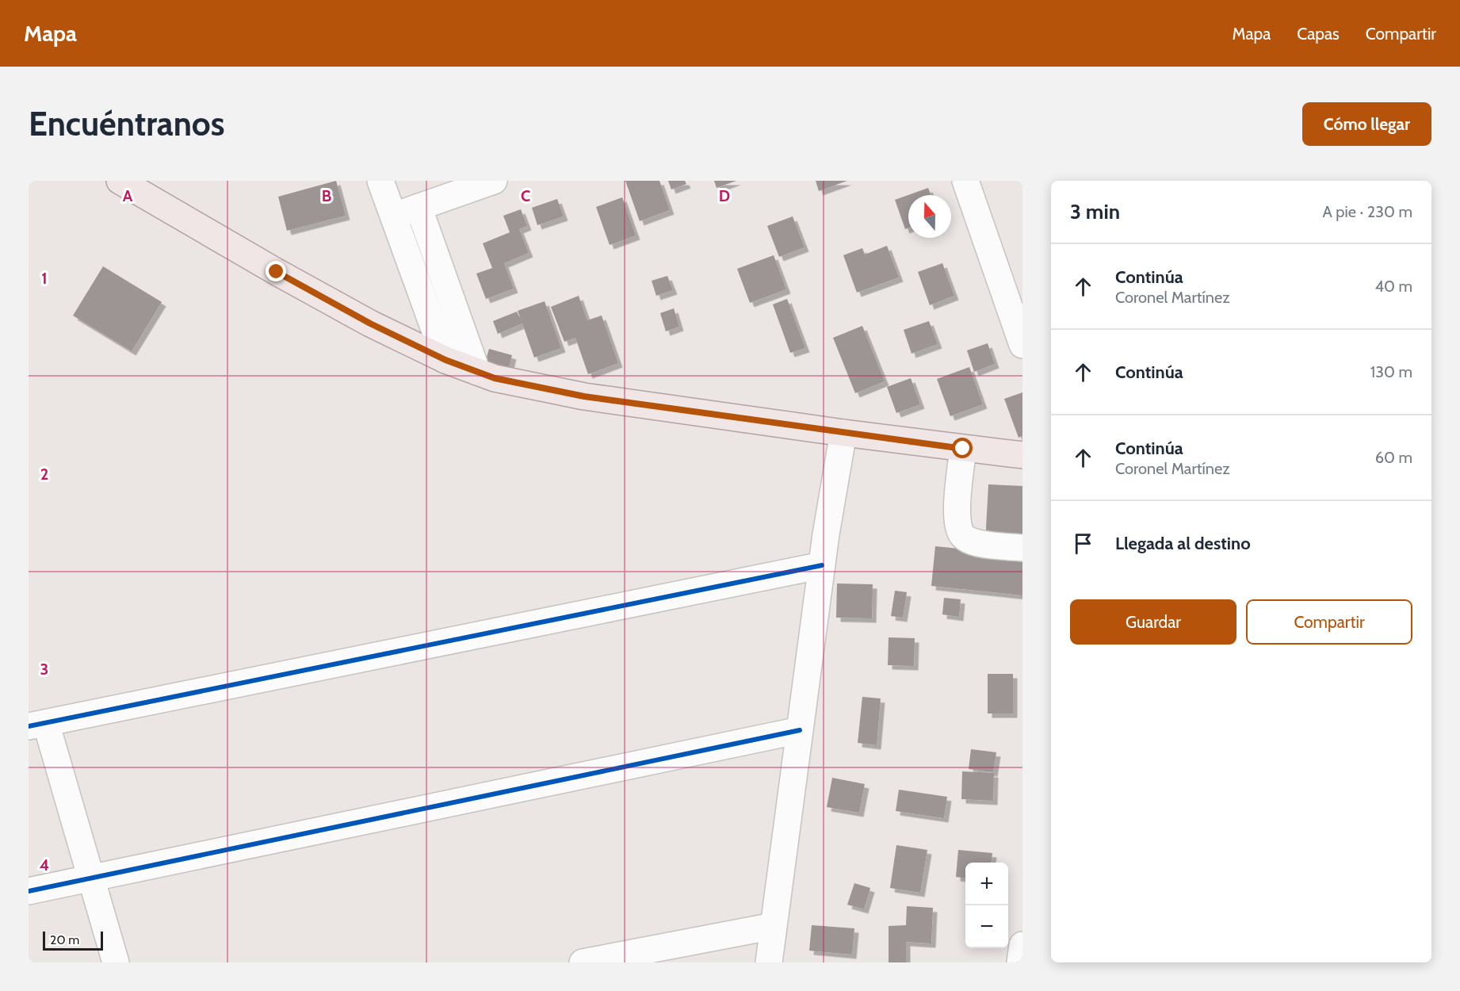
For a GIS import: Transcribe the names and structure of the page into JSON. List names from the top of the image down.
{
  "scale_bar": "20 m",
  "north": "top",
  "page": {
    "header": "Mapa",
    "nav": ["Mapa", "Capas", "Compartir"],
    "buttons": [
      "Cómo llegar",
      ["Guardar", "Compartir"]
    ],
    "title": "Encuéntranos",
    "heading": ["3 min", "A pie · 230 m"],
    "list": [
      ["Continúa", "Coronel Martínez", "40 m"],
      ["Continúa", "130 m"],
      ["Continúa", "Coronel Martínez", "60 m"],
      "Llegada al destino"
    ],
    "map_buttons": ["+", "−"],
    "scale": "20 m"
  },
  "grid": {
    "columns": [
      "A",
      "B",
      "C",
      "D"
    ],
    "rows": [
      "1",
      "2",
      "3",
      "4"
    ]
  }
}
